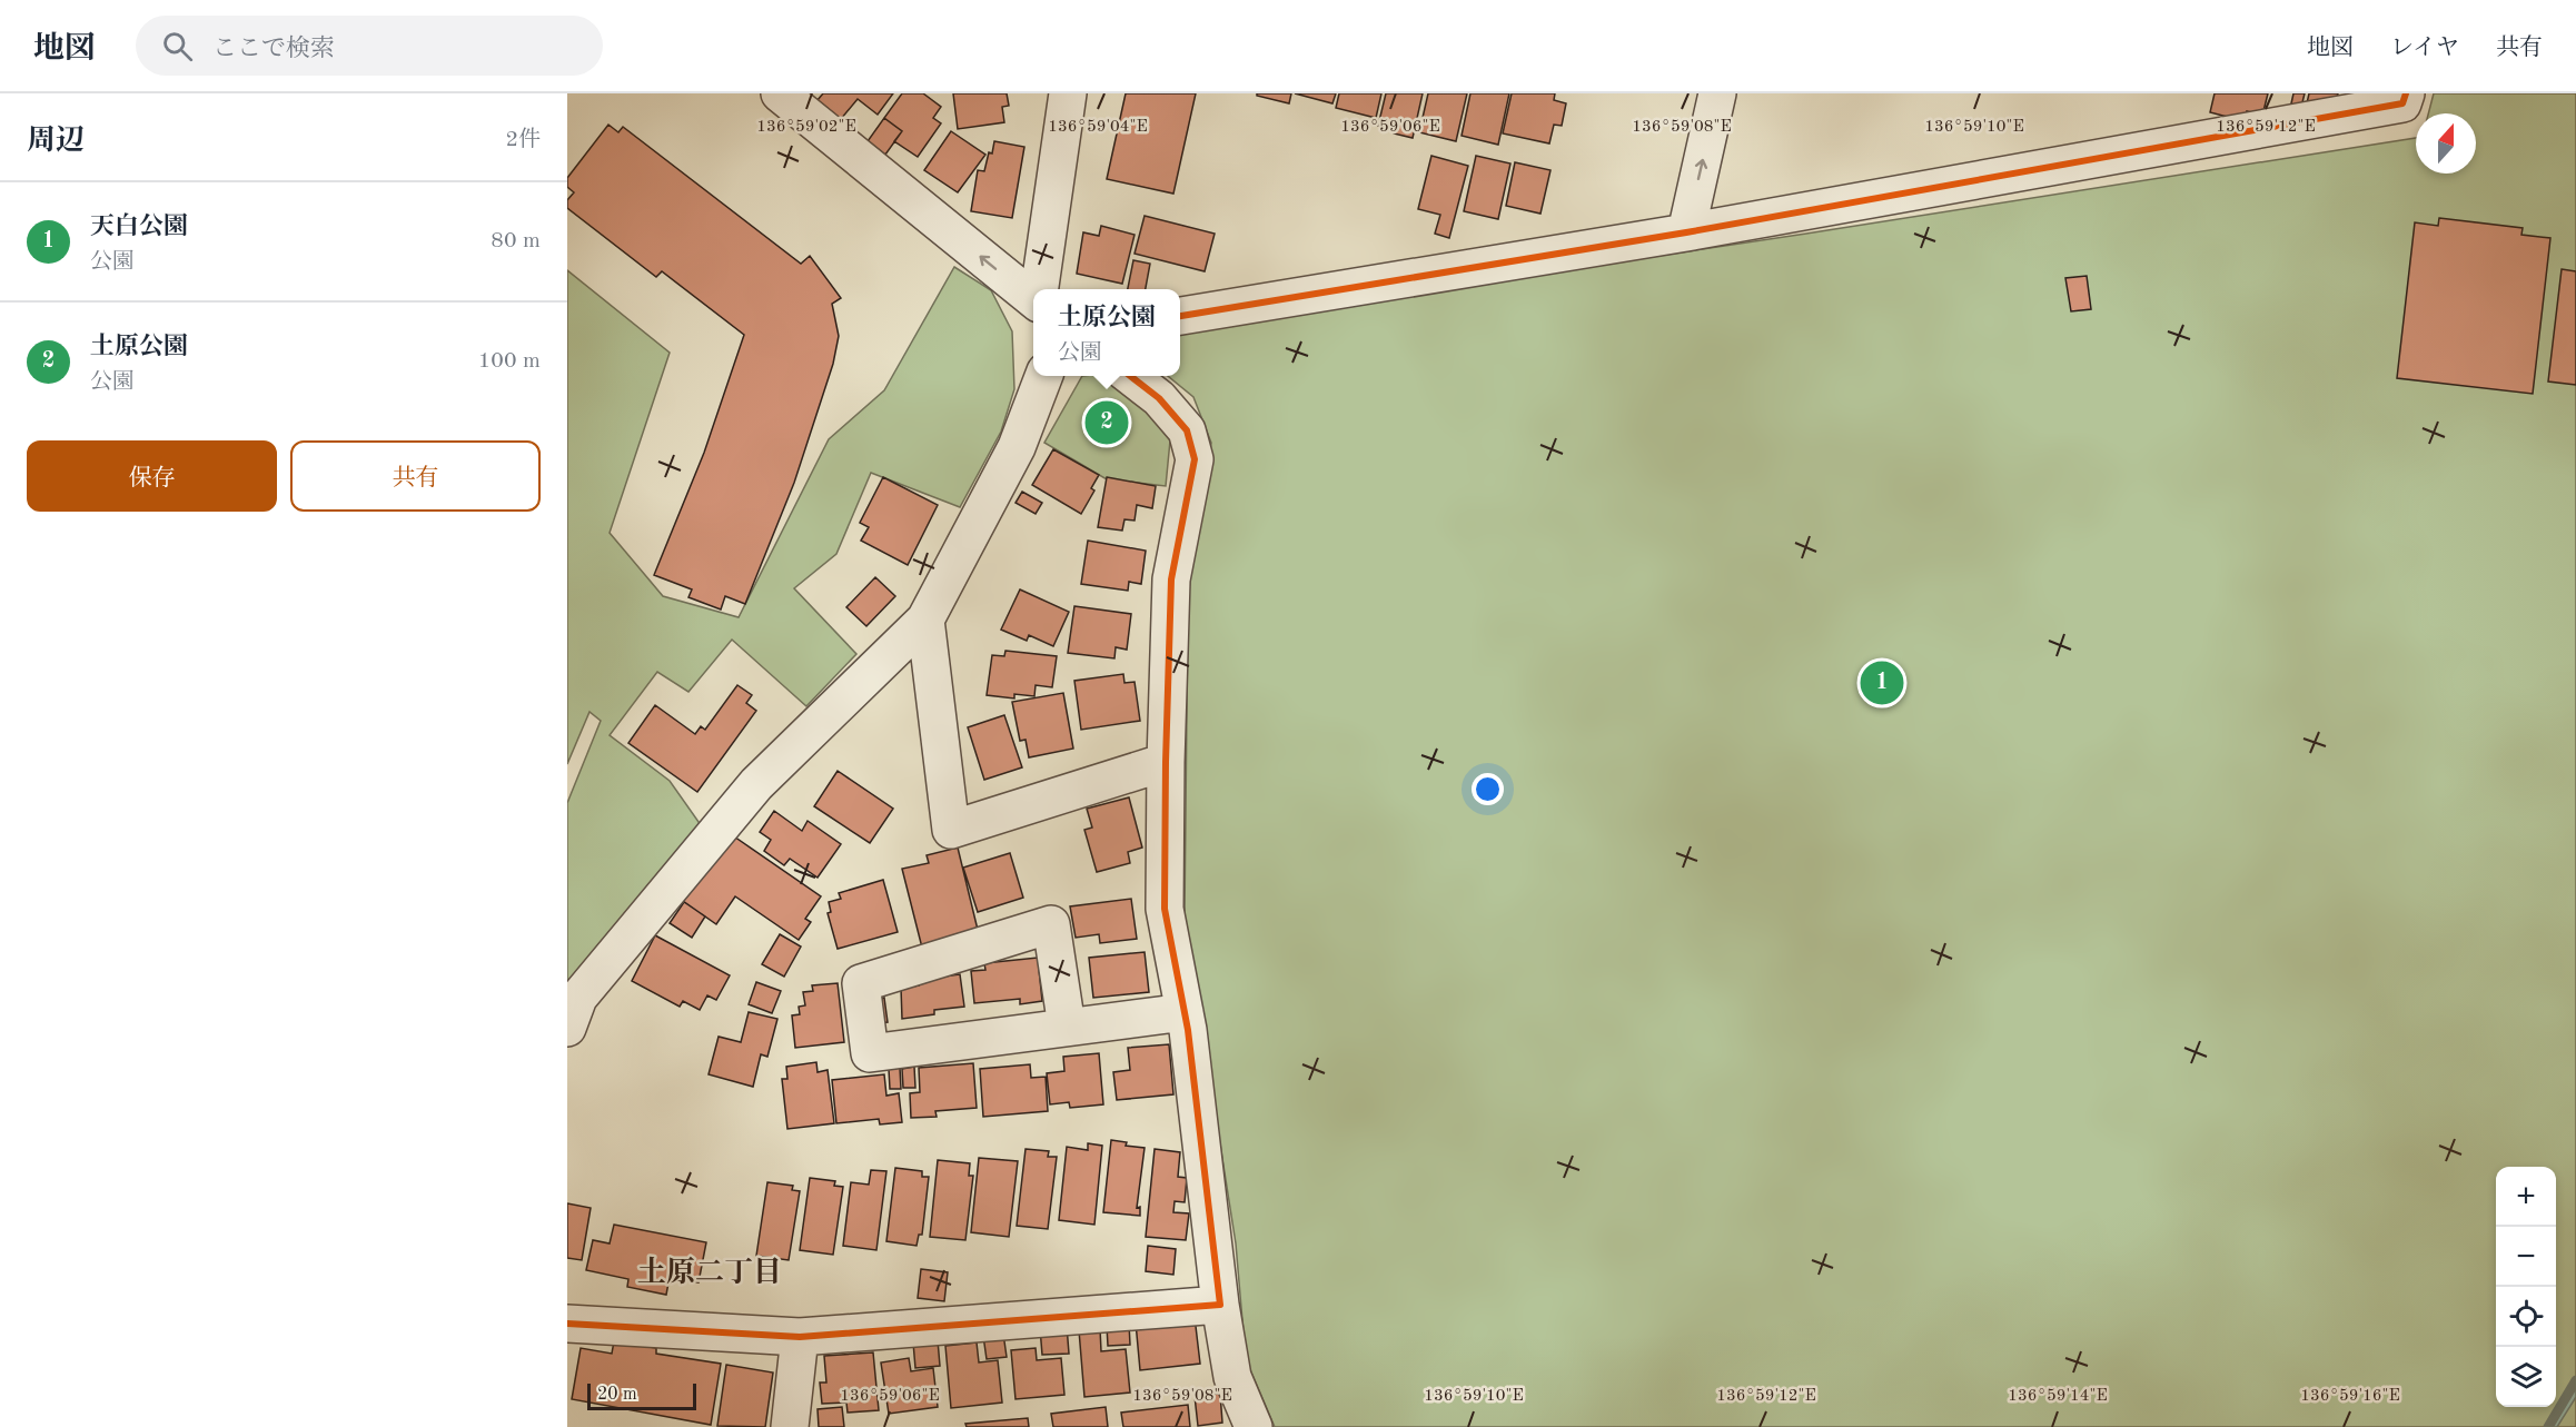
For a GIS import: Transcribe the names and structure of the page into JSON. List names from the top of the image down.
{
  "districts": ["土原二丁目"],
  "scale_bar": "20 m",
  "north": "top",
  "page": {
    "header": "地図",
    "search": "ここで検索",
    "nav": ["地図", "レイヤ", "共有"],
    "heading": ["周辺", "2件"],
    "list": [
      {
        "mark": "1",
        "name": "天白公園",
        "note": "公園",
        "value": "80 m"
      },
      {
        "mark": "2",
        "name": "土原公園",
        "note": "公園",
        "value": "100 m"
      }
    ],
    "popup": ["土原公園", "公園"],
    "pins": ["2", "1"],
    "buttons": ["保存", "共有"],
    "map_buttons": ["+", "−"],
    "scale": "20 m"
  },
  "coordinates": [
    "136°59'04\"E",
    "136°59'06\"E",
    "136°59'08\"E",
    "136°59'10\"E",
    "136°59'12\"E",
    "136°59'02\"E",
    "136°59'14\"E",
    "136°59'16\"E"
  ]
}
